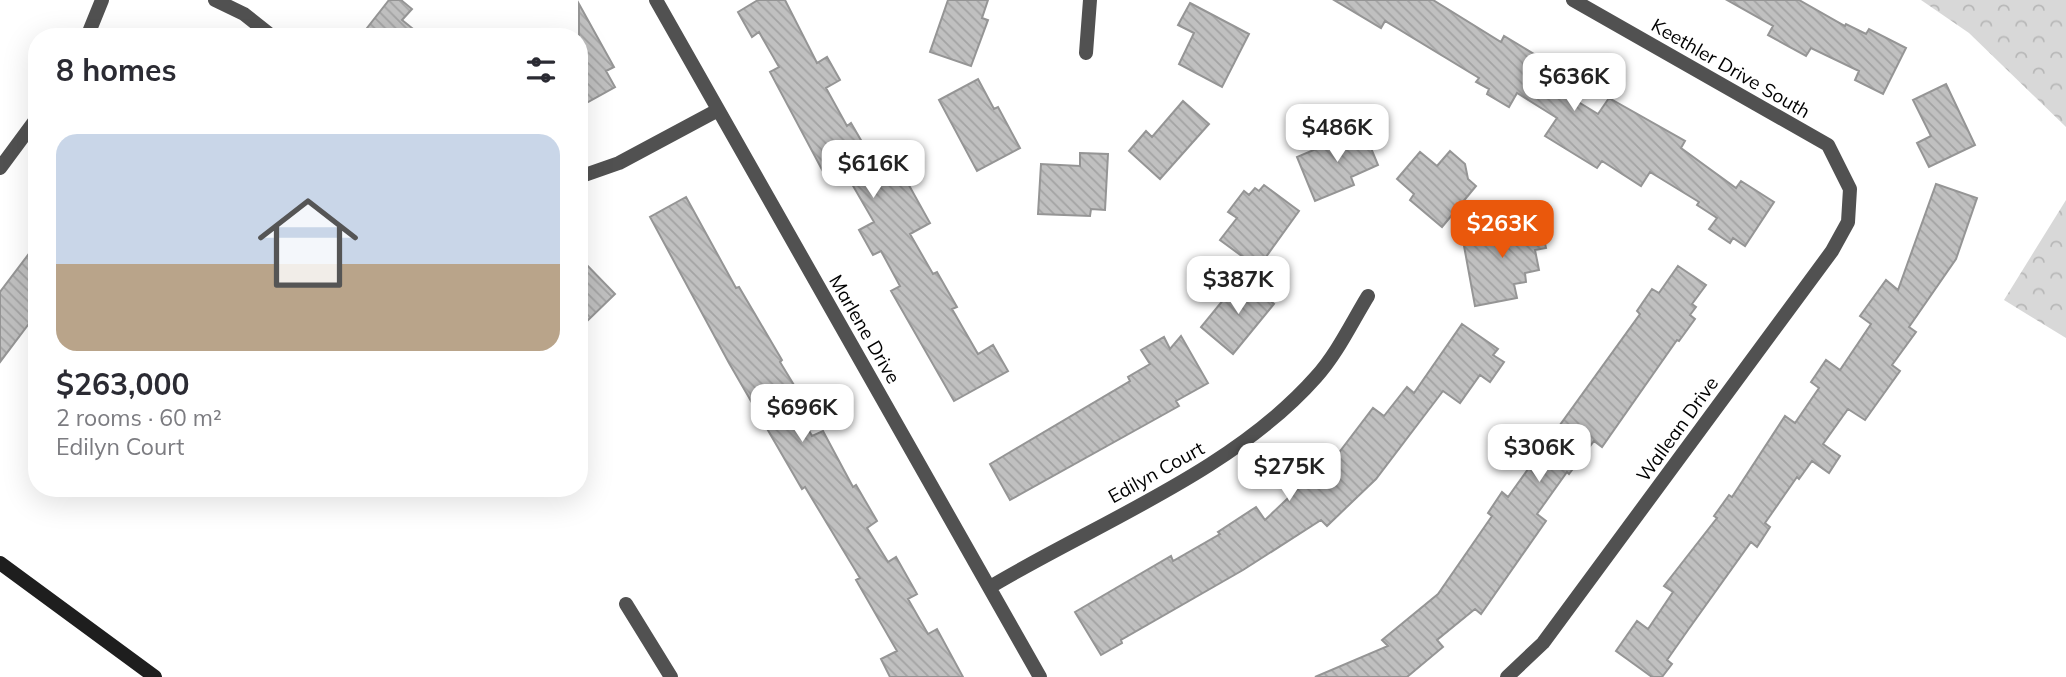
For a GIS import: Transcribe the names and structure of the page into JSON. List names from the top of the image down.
{
  "streets": {
    "street": [
      "Keethler Drive South",
      "Marlene Drive",
      "Wallean Drive",
      "Edilyn Court"
    ]
  },
  "crossings": [
    ["Keethler Drive South", "Wallean Drive"],
    ["Marlene Drive", "Edilyn Court"]
  ],
  "page": {
    "heading": "8 homes",
    "price": [
      "$636K",
      "$486K",
      "$616K",
      "$263K",
      "$387K",
      "$696K",
      "$306K",
      "$275K"
    ],
    "list": [
      {
        "name": "$263,000",
        "note": "2 rooms · 60 m² · Edilyn Court"
      }
    ]
  }
}
